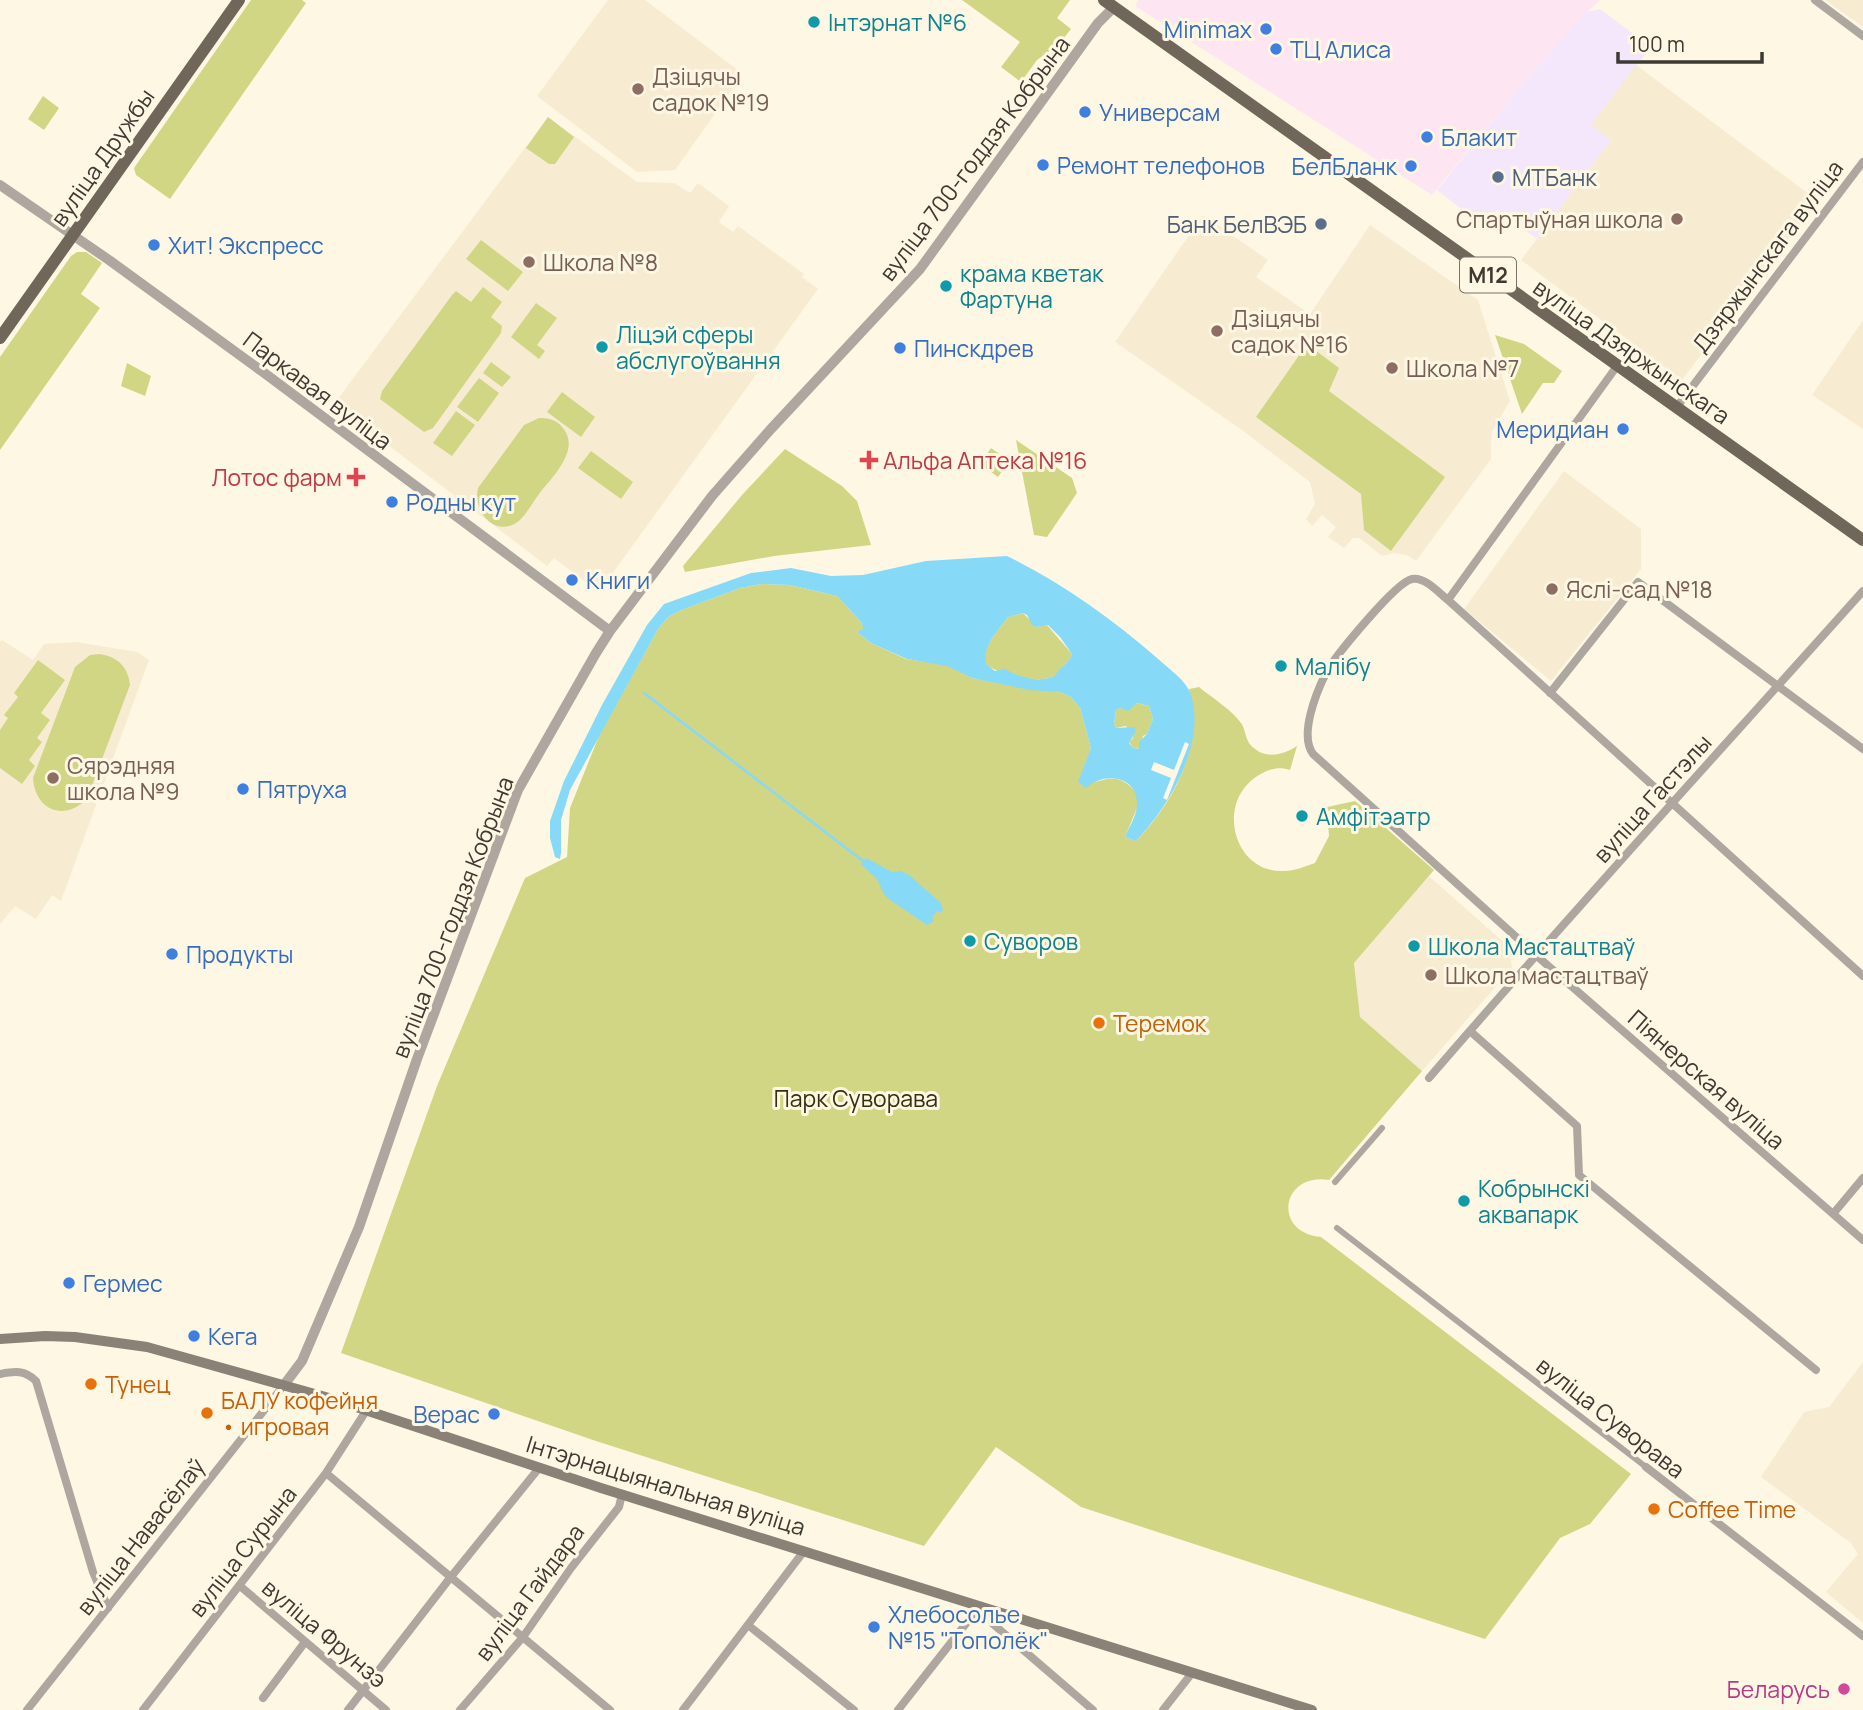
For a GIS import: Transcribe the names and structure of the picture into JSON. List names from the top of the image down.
{
  "streets": {
    "main road": [
      "вуліца Дружбы",
      "М12",
      "вуліца Дзяржынскага",
      "Інтэрнацыянальная вуліца"
    ],
    "street": [
      "вуліца 700-годдзя Кобрына",
      "Дзяржынскага вуліца",
      "Паркавая вуліца",
      "вуліца Гастэлы",
      "Піянерская вуліца",
      "вуліца Суворава",
      "вуліца Навасёлаў",
      "вуліца Сурына",
      "вуліца Гайдара",
      "вуліца Фрунзэ"
    ]
  },
  "crossings": [
    ["вуліца Дружбы", "Паркавая вуліца"],
    ["вуліца 700-годдзя Кобрына", "вуліца Дзяржынскага"],
    ["вуліца 700-годдзя Кобрына", "Паркавая вуліца"],
    ["вуліца 700-годдзя Кобрына", "Інтэрнацыянальная вуліца"],
    ["вуліца 700-годдзя Кобрына", "вуліца Навасёлаў"],
    ["Дзяржынскага вуліца", "вуліца Дзяржынскага"],
    ["вуліца Гастэлы", "Піянерская вуліца"],
    ["Інтэрнацыянальная вуліца", "вуліца Навасёлаў"],
    ["Інтэрнацыянальная вуліца", "вуліца Сурына"],
    ["Інтэрнацыянальная вуліца", "вуліца Гайдара"],
    ["вуліца Сурына", "вуліца Фрунзэ"]
  ],
  "parks": ["Парк Суворава"],
  "places": {
    "other": [
      "Інтэрнат №6",
      "Minimax",
      "ТЦ Алиса",
      "Дзіцячы садок №19",
      "Универсам",
      "Блакит",
      "Ремонт телефонов",
      "БелБланк",
      "МТБанк",
      "Спартыўная школа",
      "Банк БелВЭБ",
      "Хит! Экспресс",
      "Школа №8",
      "крама кветак Фартуна",
      "Дзіцячы садок №16",
      "Ліцэй сферы абслугоўвання",
      "Пинскдрев",
      "Школа №7",
      "Меридиан",
      "Родны кут",
      "Книги",
      "Яслі-сад №18",
      "Малібу",
      "Сярэдняя школа №9",
      "Пятруха",
      "Амфітэатр",
      "Суворов",
      "Школа Мастацтваў",
      "Продукты",
      "Школа мастацтваў",
      "Теремок",
      "Кобрынскі аквапарк",
      "Гермес",
      "Кега",
      "Тунец",
      "БАЛУ кофейня • игровая",
      "Верас",
      "Coffee Time",
      "Хлебосолье №15 \"Тополёк\"",
      "Беларусь"
    ],
    "health": ["Альфа Аптека №16", "Лотос фарм"]
  },
  "scale_bar": "100 m"
}
